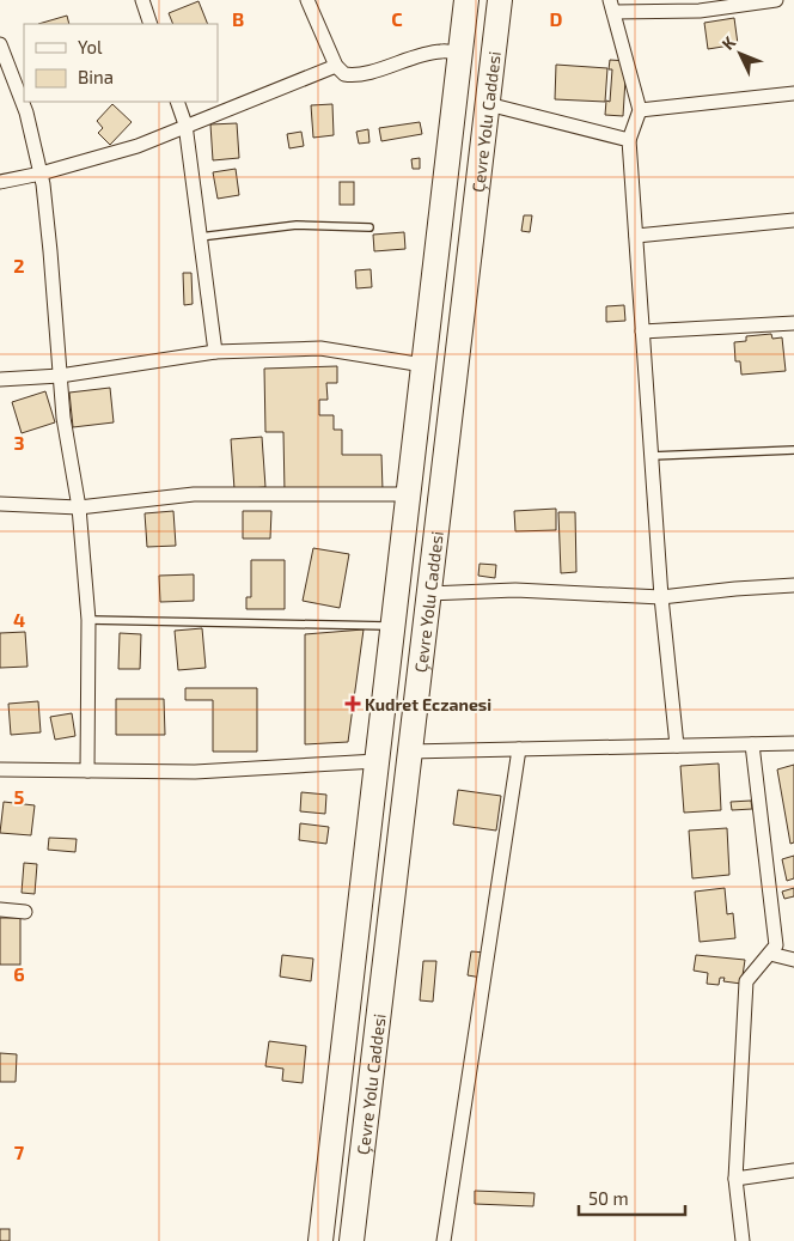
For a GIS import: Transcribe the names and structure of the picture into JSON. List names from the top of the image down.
{
  "streets": {
    "highway": ["Çevre Yolu Caddesi"]
  },
  "places": {
    "health": ["Kudret Eczanesi"]
  },
  "legend": ["Yol", "Bina"],
  "scale_bar": "50 m",
  "north": "top left",
  "grid": {
    "columns": ["B", "C", "D"],
    "rows": [
      "2",
      "3",
      "4",
      "5",
      "6",
      "7"
    ]
  }
}
